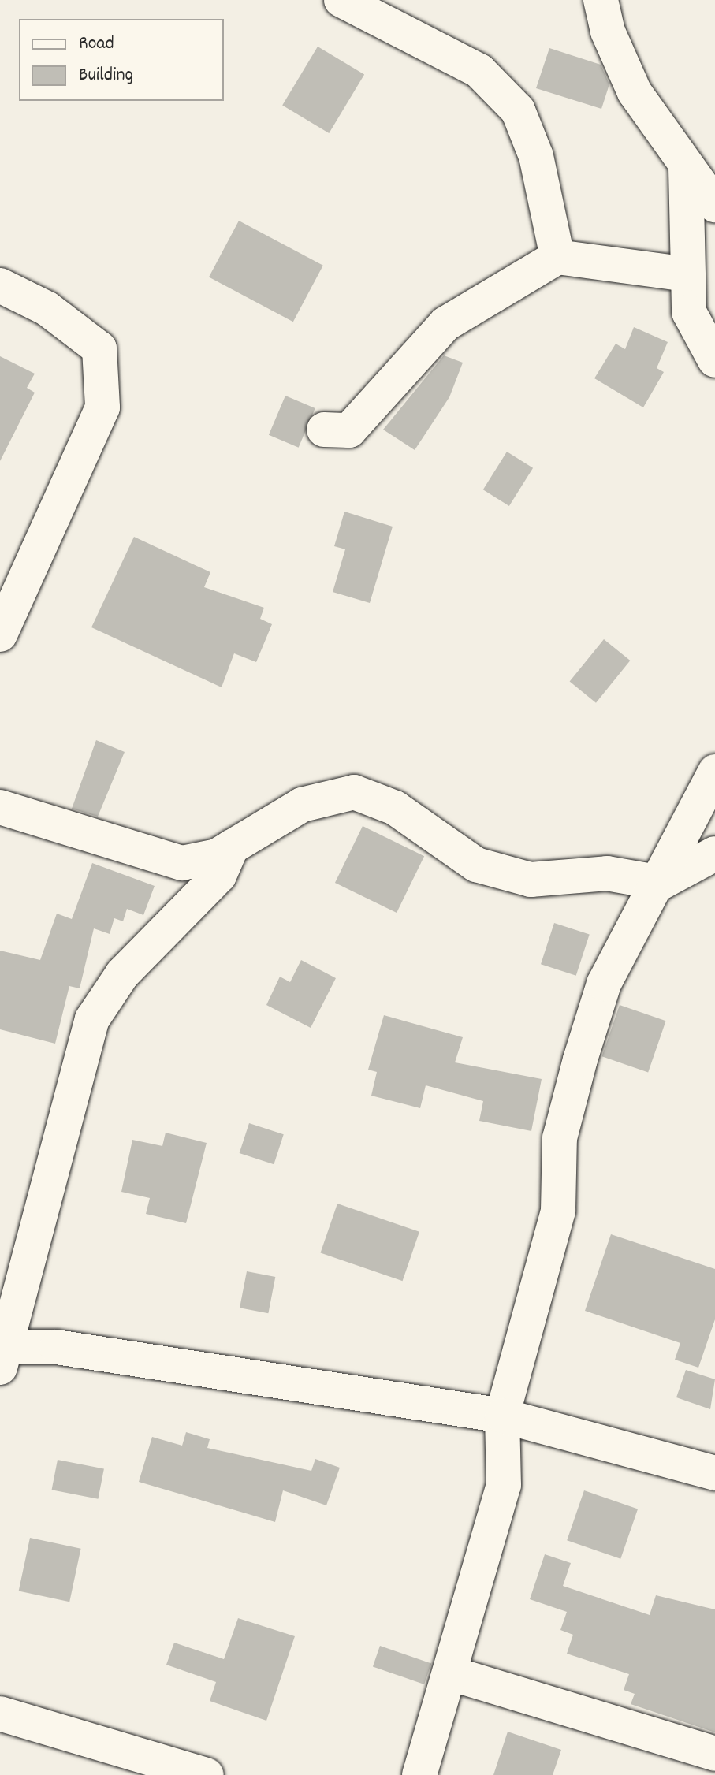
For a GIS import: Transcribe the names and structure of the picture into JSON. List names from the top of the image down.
{
  "legend": ["Road", "Building"]
}
